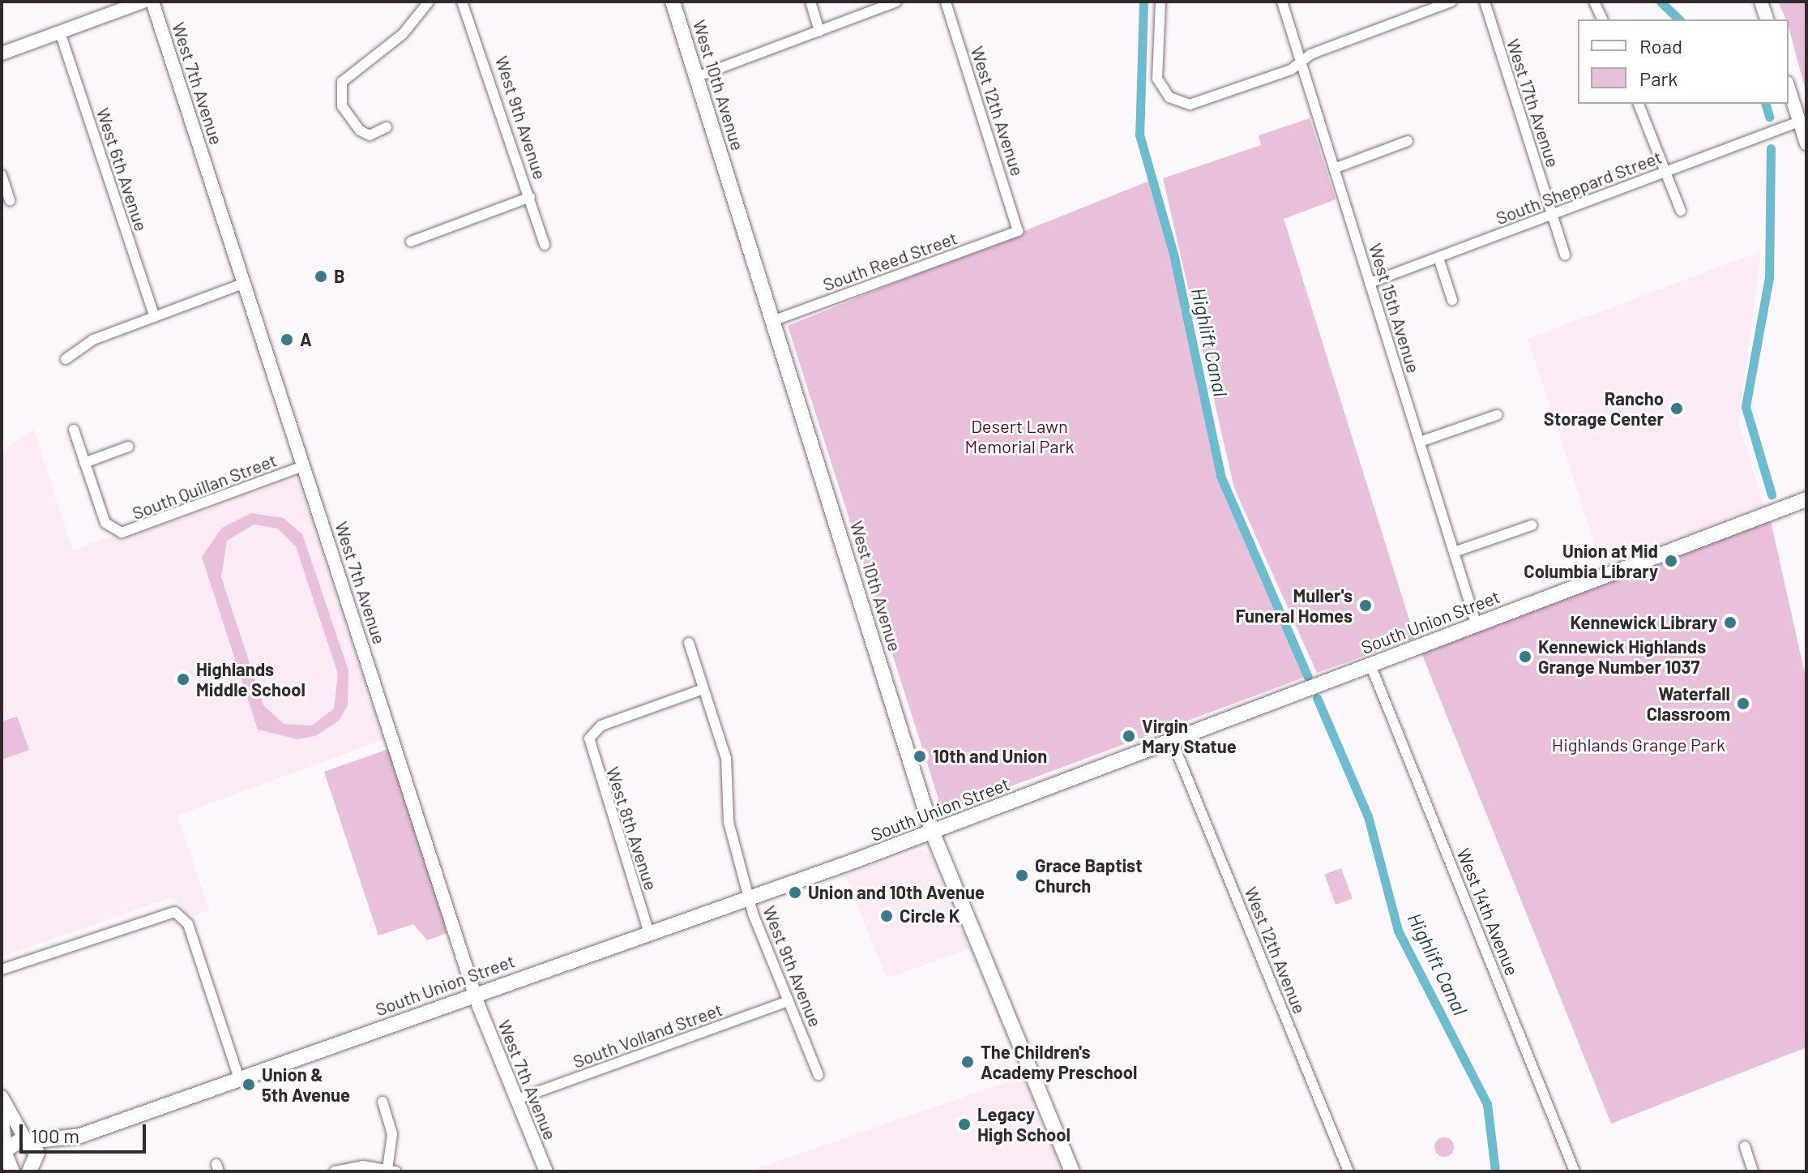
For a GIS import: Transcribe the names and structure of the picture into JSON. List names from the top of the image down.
{
  "streets": {
    "main road": ["West 10th Avenue", "South Union Street"],
    "street": [
      "West 7th Avenue",
      "West 17th Avenue",
      "West 12th Avenue",
      "West 9th Avenue",
      "West 6th Avenue",
      "South Sheppard Street",
      "South Reed Street",
      "West 15th Avenue",
      "South Quillan Street",
      "West 8th Avenue",
      "West 14th Avenue",
      "South Volland Street"
    ]
  },
  "crossings": [
    ["West 7th Avenue", "South Quillan Street"],
    ["West 7th Avenue", "South Union Street"],
    ["West 7th Avenue", "South Volland Street"],
    ["West 10th Avenue", "South Reed Street"],
    ["West 10th Avenue", "South Union Street"],
    ["West 17th Avenue", "South Sheppard Street"],
    ["West 12th Avenue", "South Reed Street"],
    ["West 12th Avenue", "South Union Street"],
    ["West 9th Avenue", "South Union Street"],
    ["West 9th Avenue", "West 8th Avenue"],
    ["West 9th Avenue", "South Volland Street"],
    ["South Sheppard Street", "West 15th Avenue"],
    ["West 15th Avenue", "South Union Street"],
    ["South Union Street", "West 8th Avenue"],
    ["South Union Street", "West 14th Avenue"]
  ],
  "water": ["Highlift Canal"],
  "parks": ["Desert Lawn Memorial Park", "Highlands Grange Park"],
  "places": [
    "B",
    "A",
    "Rancho Storage Center",
    "Union at Mid Columbia Library",
    "Muller's Funeral Homes",
    "Kennewick Library",
    "Kennewick Highlands Grange Number 1037",
    "Highlands Middle School",
    "Waterfall Classroom",
    "Virgin Mary Statue",
    "10th and Union",
    "Grace Baptist Church",
    "Union and 10th Avenue",
    "Circle K",
    "The Children's Academy Preschool",
    "Union & 5th Avenue",
    "Legacy High School"
  ],
  "legend": ["Road", "Park"],
  "scale_bar": "100 m"
}
